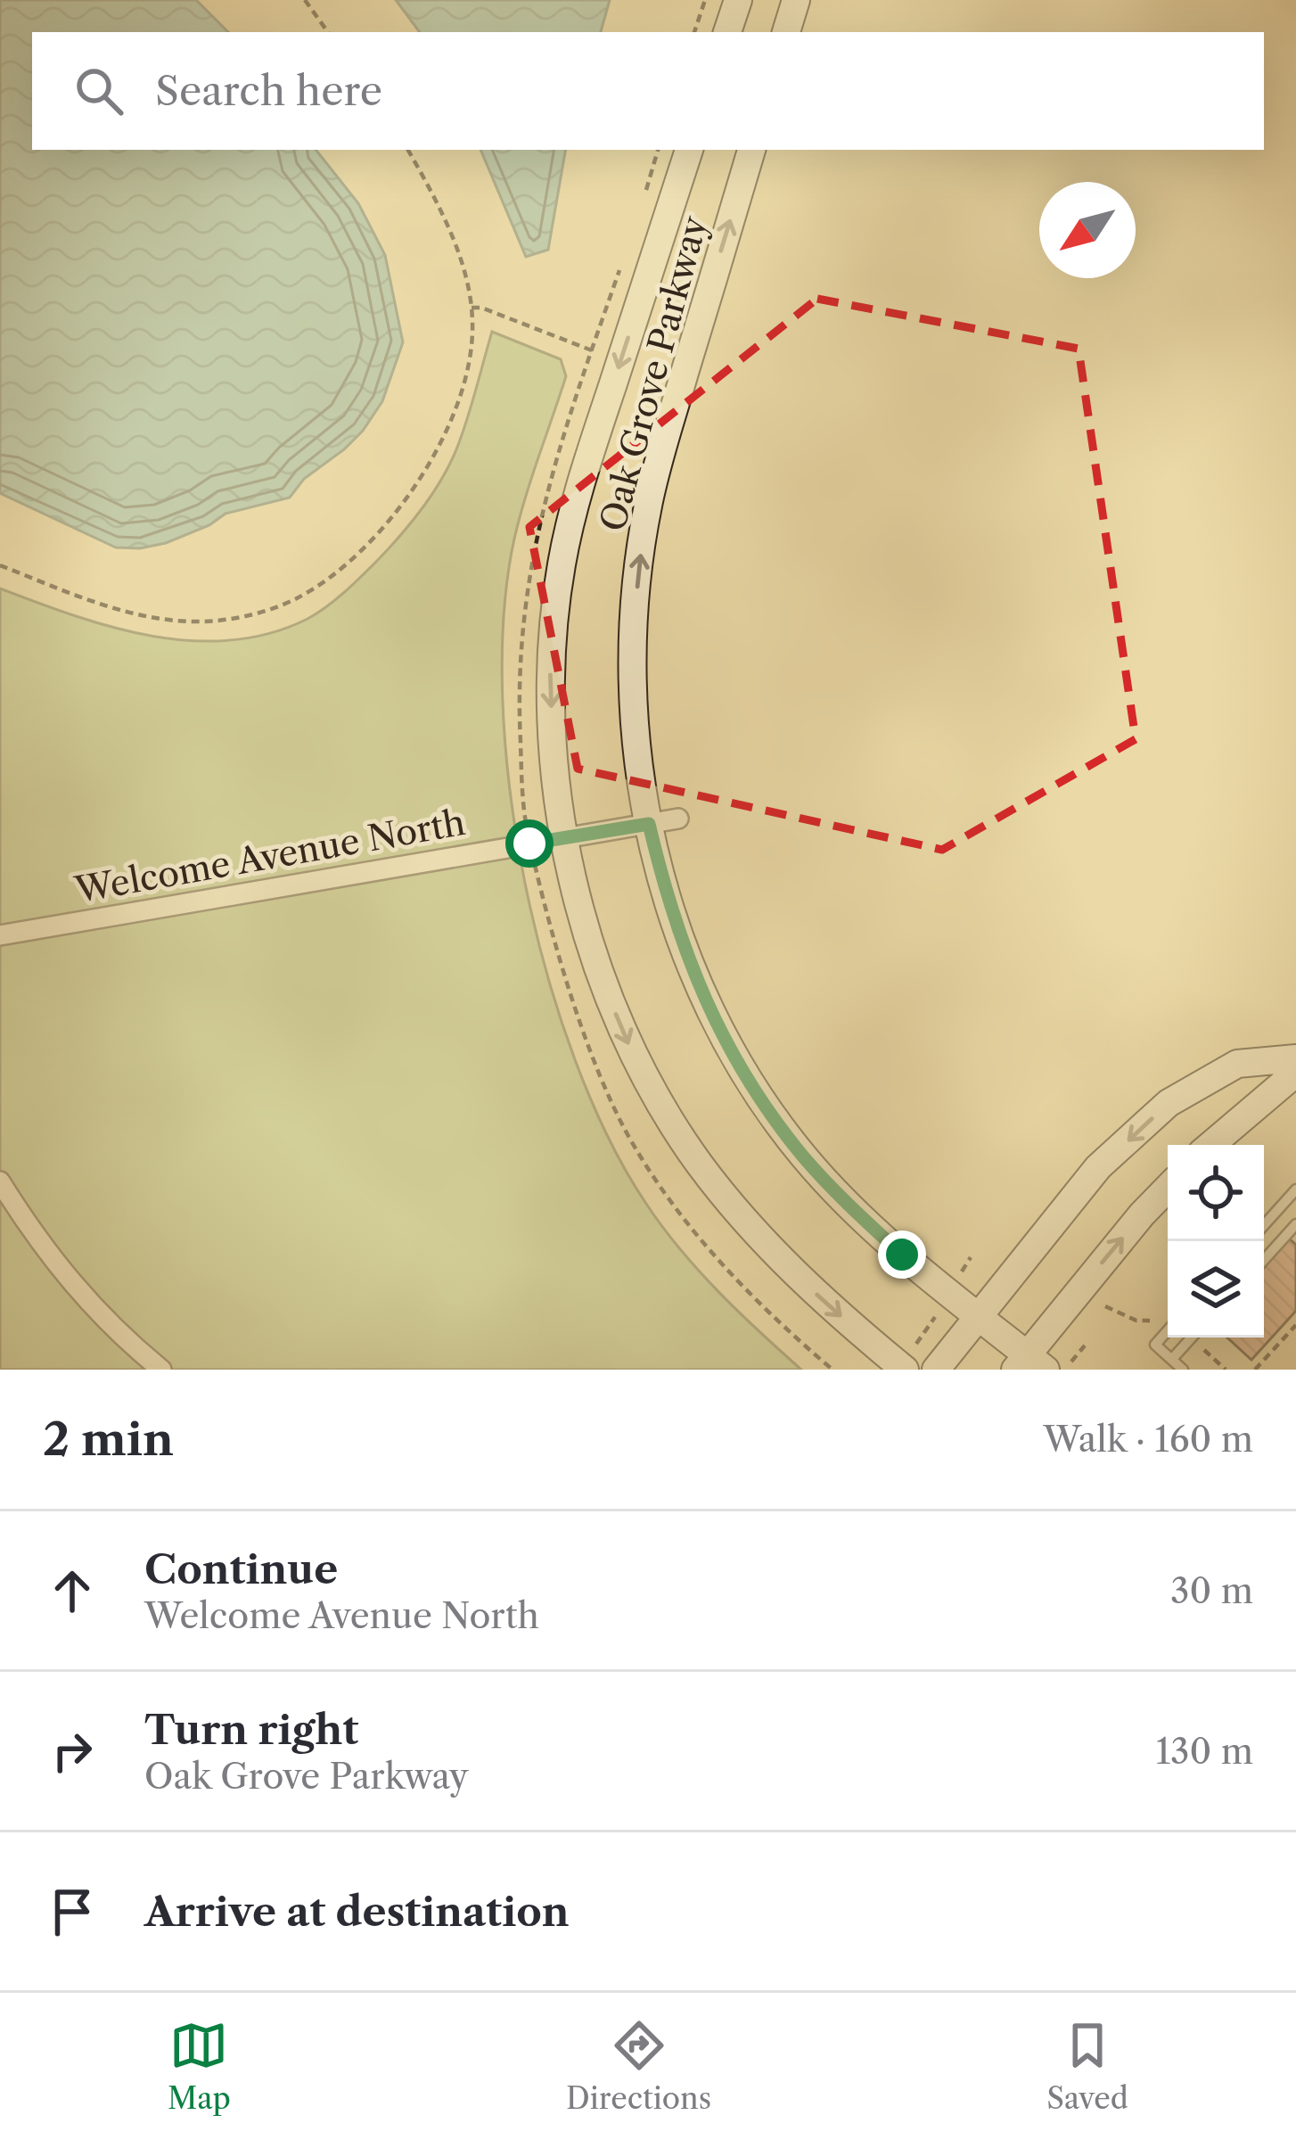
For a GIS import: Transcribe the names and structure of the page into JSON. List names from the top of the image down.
{
  "streets": {
    "street": ["Oak Grove Parkway", "Welcome Avenue North"]
  },
  "crossings": [
    ["Oak Grove Parkway", "Welcome Avenue North"]
  ],
  "north": "bottom left",
  "page": {
    "search": "Search here",
    "heading": ["2 min", "Walk · 160 m"],
    "list": [
      ["Continue", "Welcome Avenue North", "30 m"],
      ["Turn right", "Oak Grove Parkway", "130 m"],
      "Arrive at destination"
    ],
    "nav": ["Map", "Directions", "Saved"]
  }
}
